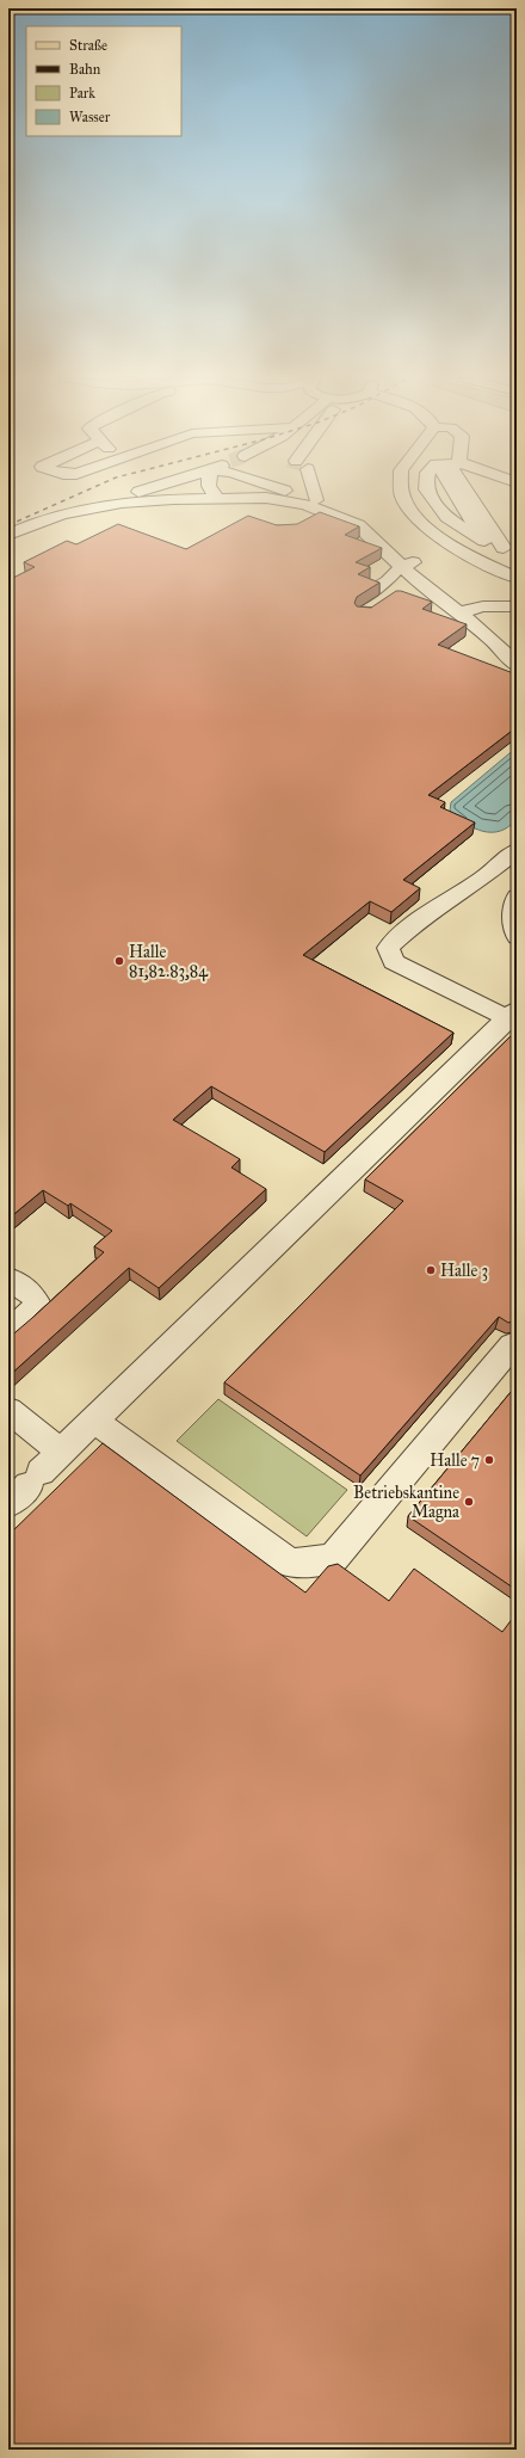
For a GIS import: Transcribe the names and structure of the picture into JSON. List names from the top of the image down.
{
  "places": [
    "Halle 81,82.83,84",
    "Halle 3",
    "Halle 7",
    "Betriebskantine Magna"
  ],
  "legend": [
    "Straße",
    "Bahn",
    "Park",
    "Wasser"
  ]
}
